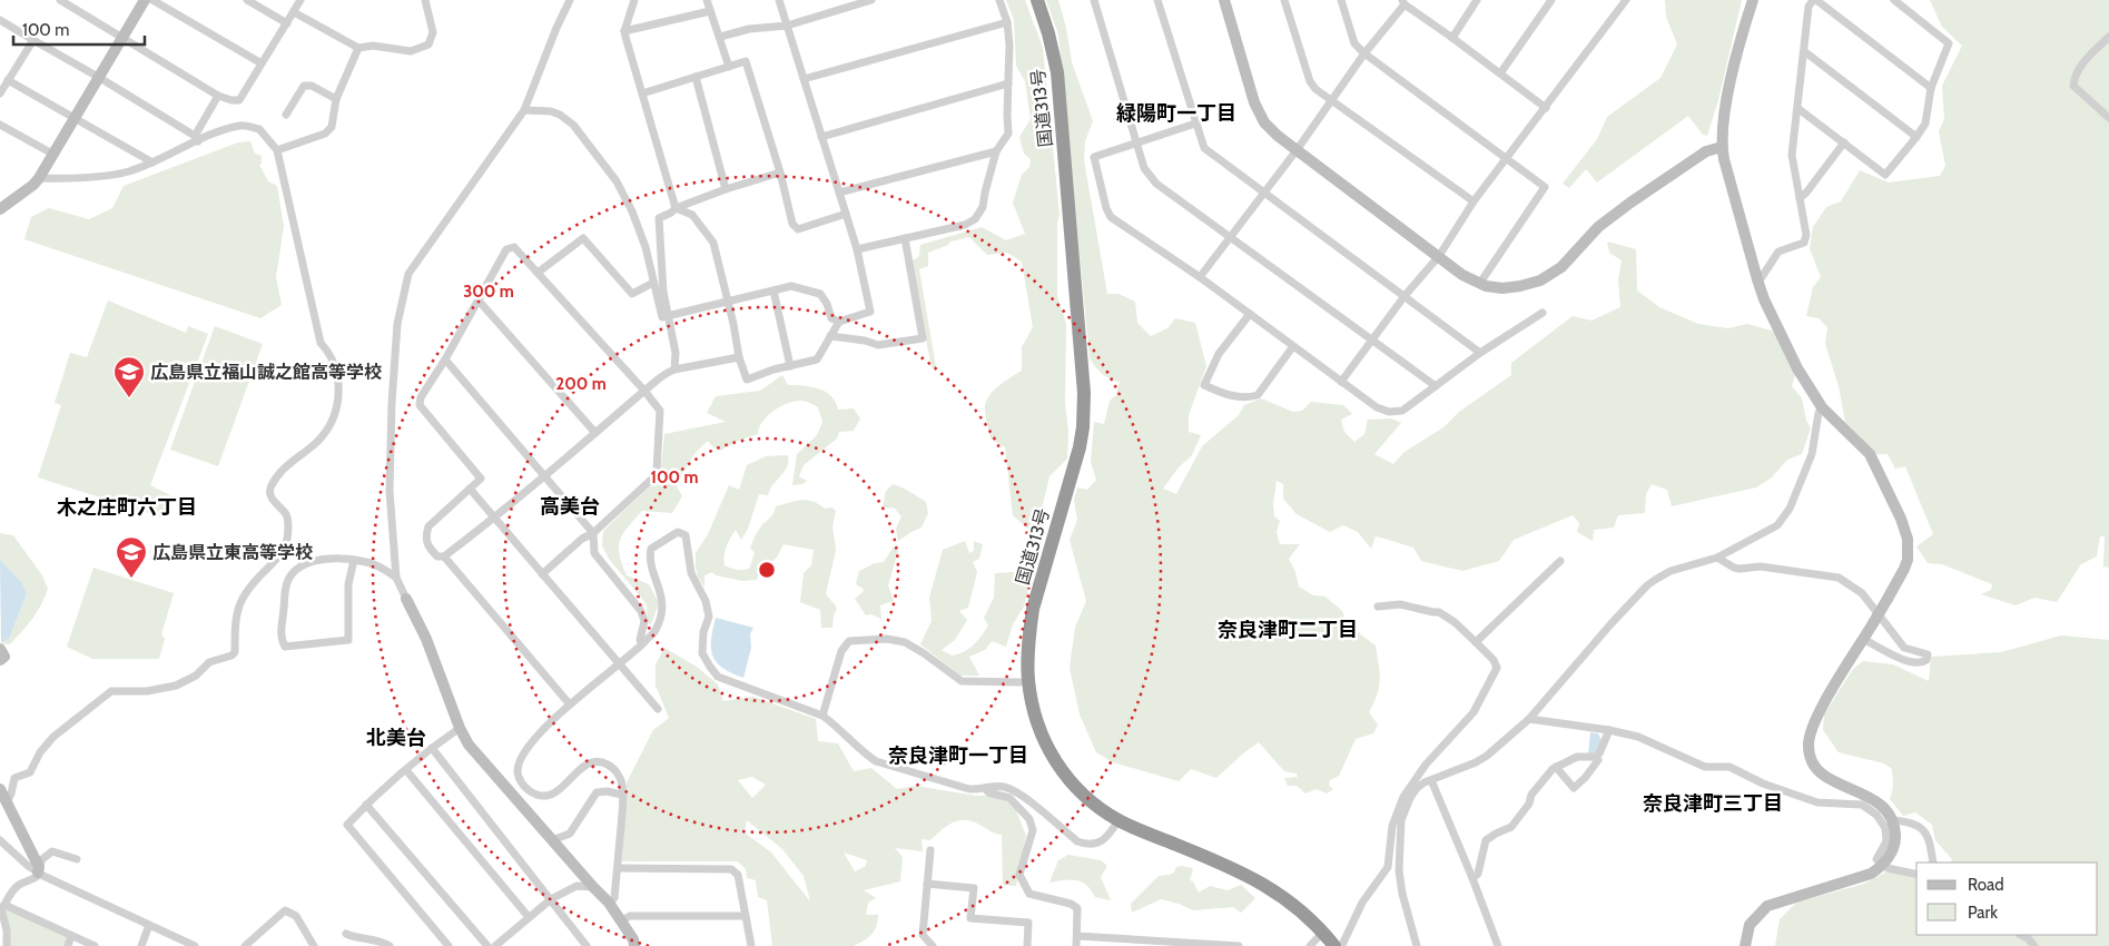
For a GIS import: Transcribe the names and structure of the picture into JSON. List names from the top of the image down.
{
  "streets": {
    "highway": ["国道313号"]
  },
  "districts": [
    "緑陽町一丁目",
    "高美台",
    "木之庄町六丁目",
    "奈良津町二丁目",
    "北美台",
    "奈良津町一丁目",
    "奈良津町三丁目"
  ],
  "places": {
    "school or university": ["広島県立福山誠之館高等学校", "広島県立東高等学校"]
  },
  "legend": ["Road", "Park"],
  "scale_bar": "100 m",
  "rings": ["300 m", "200 m", "100 m"]
}
